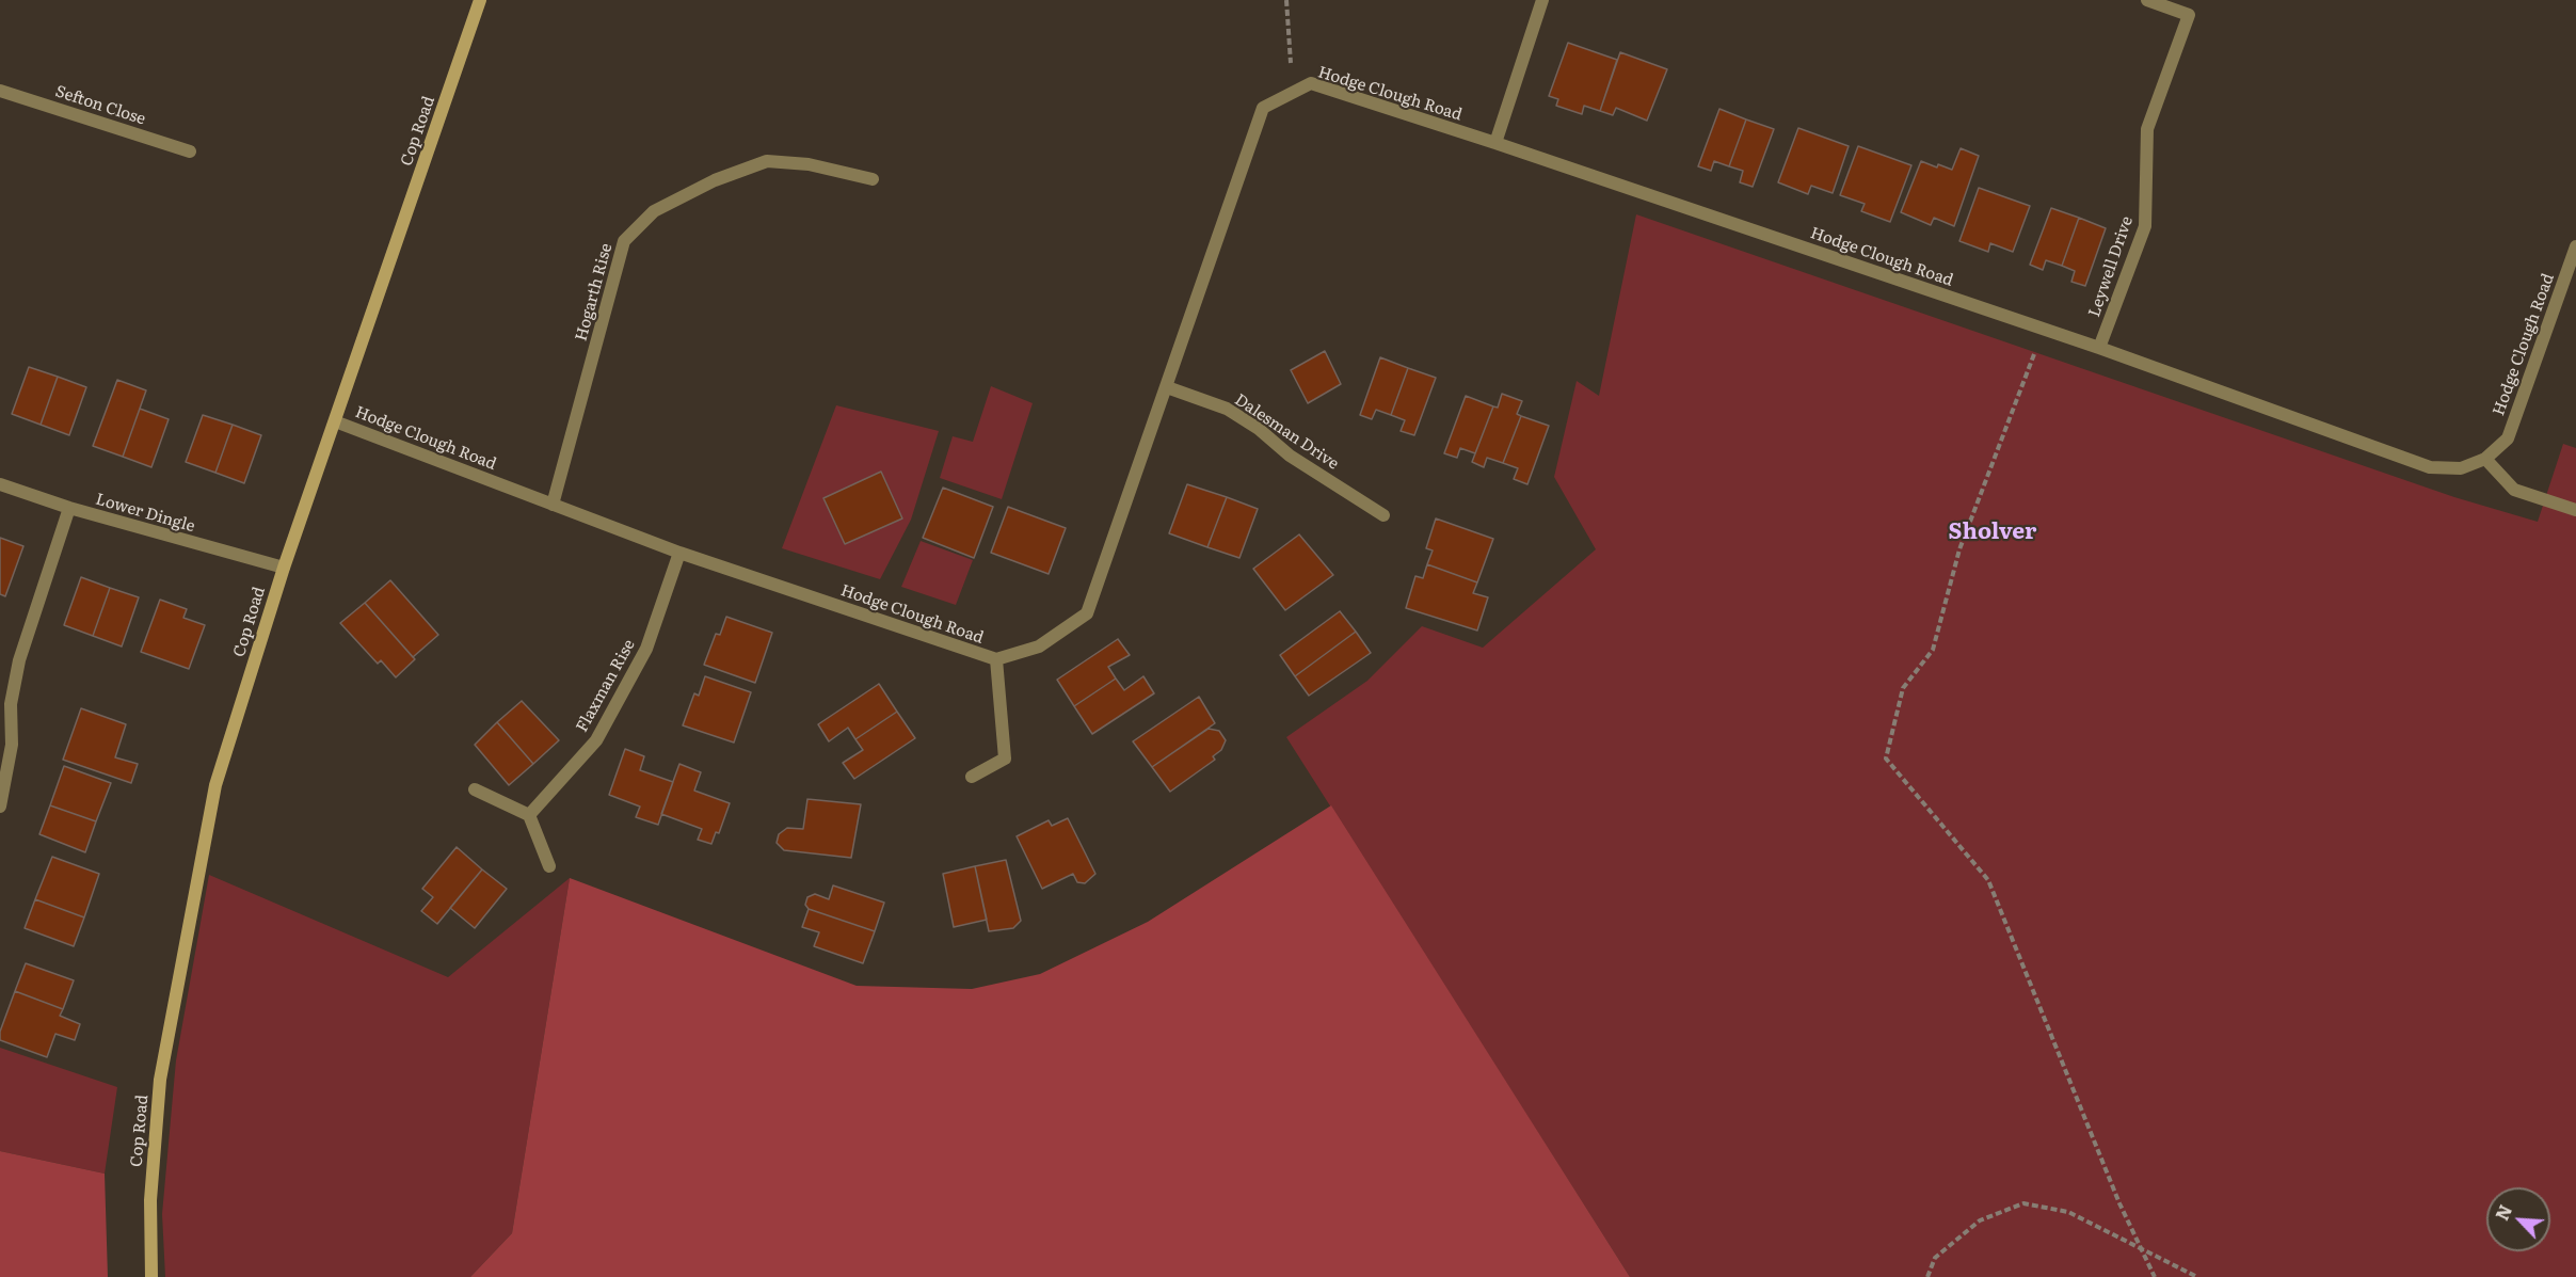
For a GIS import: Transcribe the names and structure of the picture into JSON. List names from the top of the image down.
{
  "streets": {
    "street": [
      "Hodge Clough Road",
      "Sefton Close",
      "Cop Road",
      "Leywell Drive",
      "Hogarth Rise",
      "Dalesman Drive",
      "Lower Dingle",
      "Flaxman Rise"
    ]
  },
  "crossings": [
    ["Hodge Clough Road", "Cop Road"],
    ["Hodge Clough Road", "Leywell Drive"],
    ["Hodge Clough Road", "Hogarth Rise"],
    ["Hodge Clough Road", "Dalesman Drive"],
    ["Hodge Clough Road", "Flaxman Rise"],
    ["Cop Road", "Lower Dingle"]
  ],
  "districts": ["Sholver"],
  "north": "top left"
}
